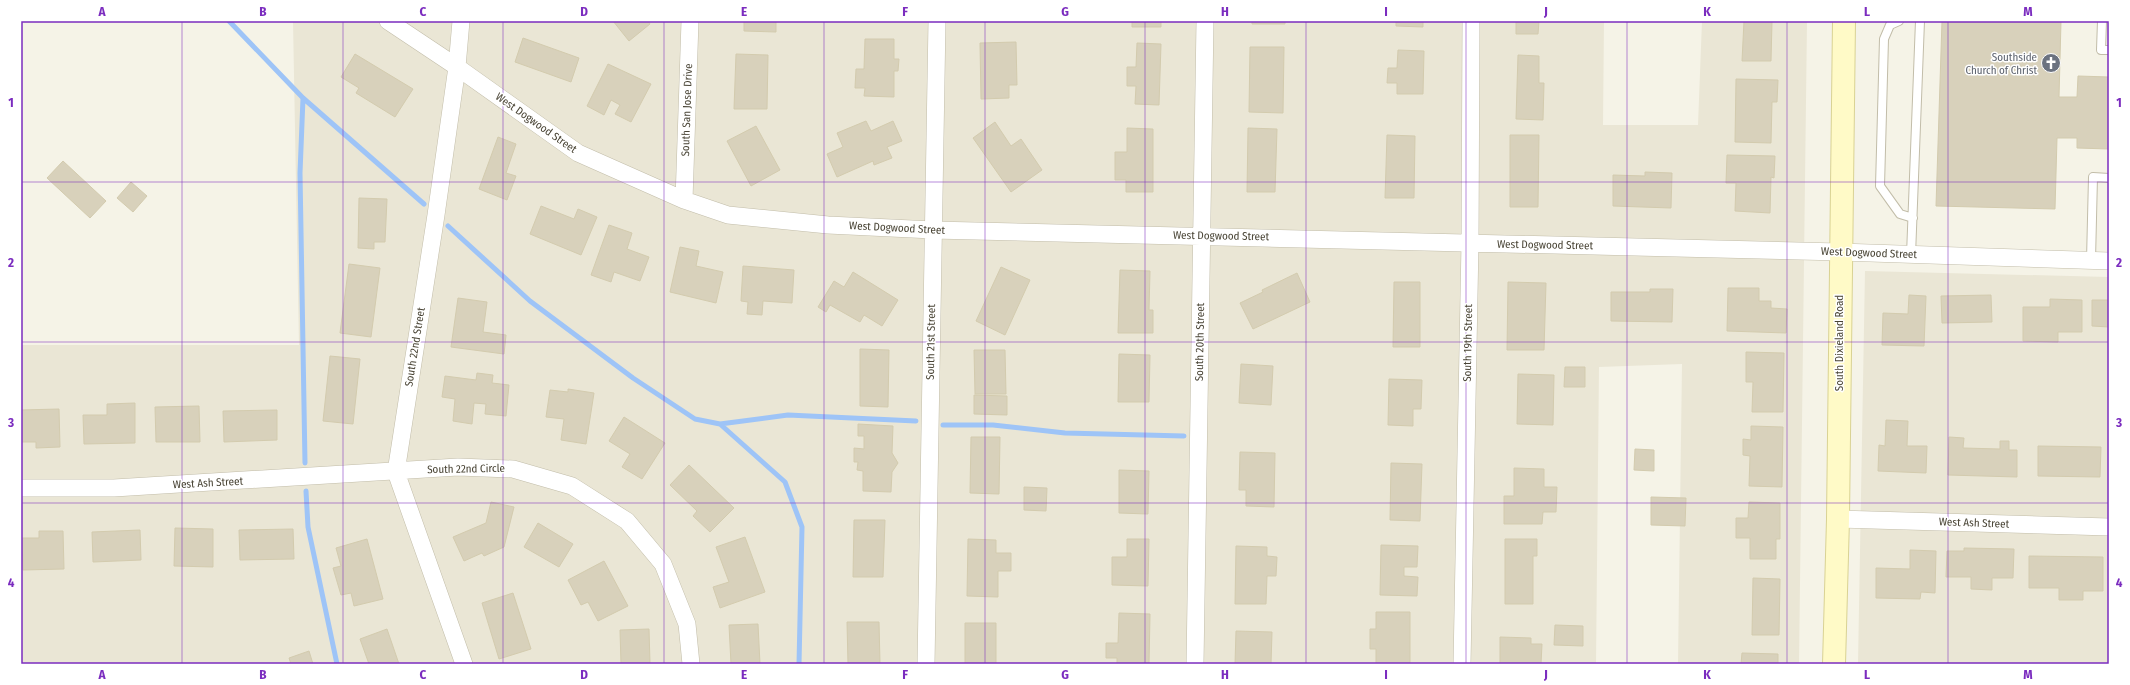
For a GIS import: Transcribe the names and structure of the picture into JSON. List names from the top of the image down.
{
  "streets": {
    "main road": ["South Dixieland Road"],
    "street": [
      "South San Jose Drive",
      "West Dogwood Street",
      "South 21st Street",
      "South 20th Street",
      "South 19th Street",
      "South 22nd Street",
      "South 22nd Circle",
      "West Ash Street"
    ]
  },
  "crossings": [
    ["South San Jose Drive", "West Dogwood Street"],
    ["West Dogwood Street", "South 21st Street"],
    ["West Dogwood Street", "South 20th Street"],
    ["West Dogwood Street", "South 19th Street"],
    ["West Dogwood Street", "South Dixieland Road"],
    ["West Dogwood Street", "South 22nd Street"],
    ["South Dixieland Road", "West Ash Street"],
    ["South 22nd Street", "South 22nd Circle"],
    ["South 22nd Street", "West Ash Street"],
    ["South 22nd Circle", "West Ash Street"]
  ],
  "places": {
    "church": ["Southside Church of Christ"]
  },
  "grid": {
    "columns": [
      "A",
      "B",
      "C",
      "D",
      "E",
      "F",
      "G",
      "H",
      "I",
      "J",
      "K",
      "L",
      "M"
    ],
    "rows": [
      "1",
      "2",
      "3",
      "4"
    ]
  }
}
